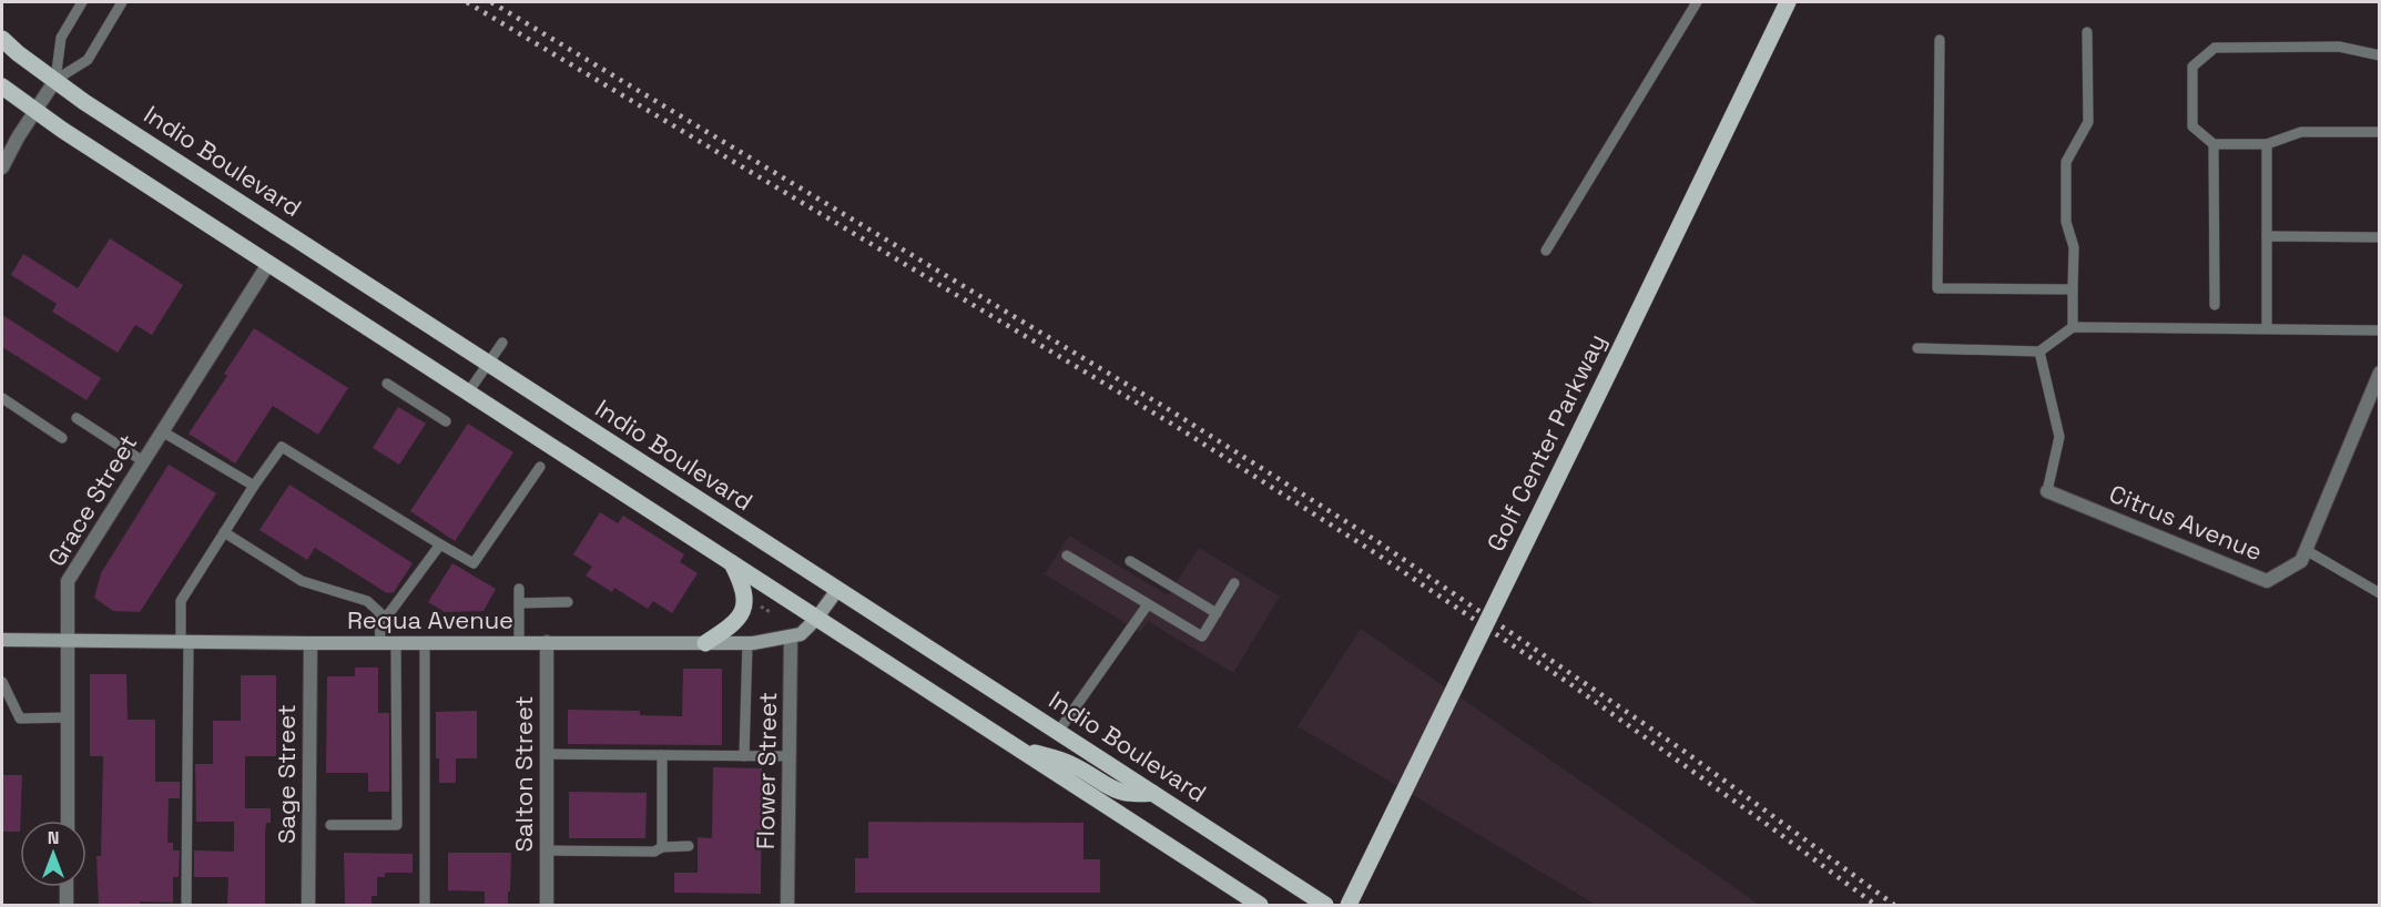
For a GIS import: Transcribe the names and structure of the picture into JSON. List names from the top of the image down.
{
  "streets": {
    "main road": ["Indio Boulevard", "Golf Center Parkway"],
    "street": [
      "Grace Street",
      "Citrus Avenue",
      "Requa Avenue",
      "Flower Street",
      "Sage Street",
      "Salton Street"
    ]
  },
  "crossings": [
    ["Indio Boulevard", "Requa Avenue"],
    ["Grace Street", "Requa Avenue"],
    ["Requa Avenue", "Flower Street"],
    ["Requa Avenue", "Sage Street"],
    ["Requa Avenue", "Salton Street"]
  ],
  "north": "top"
}
